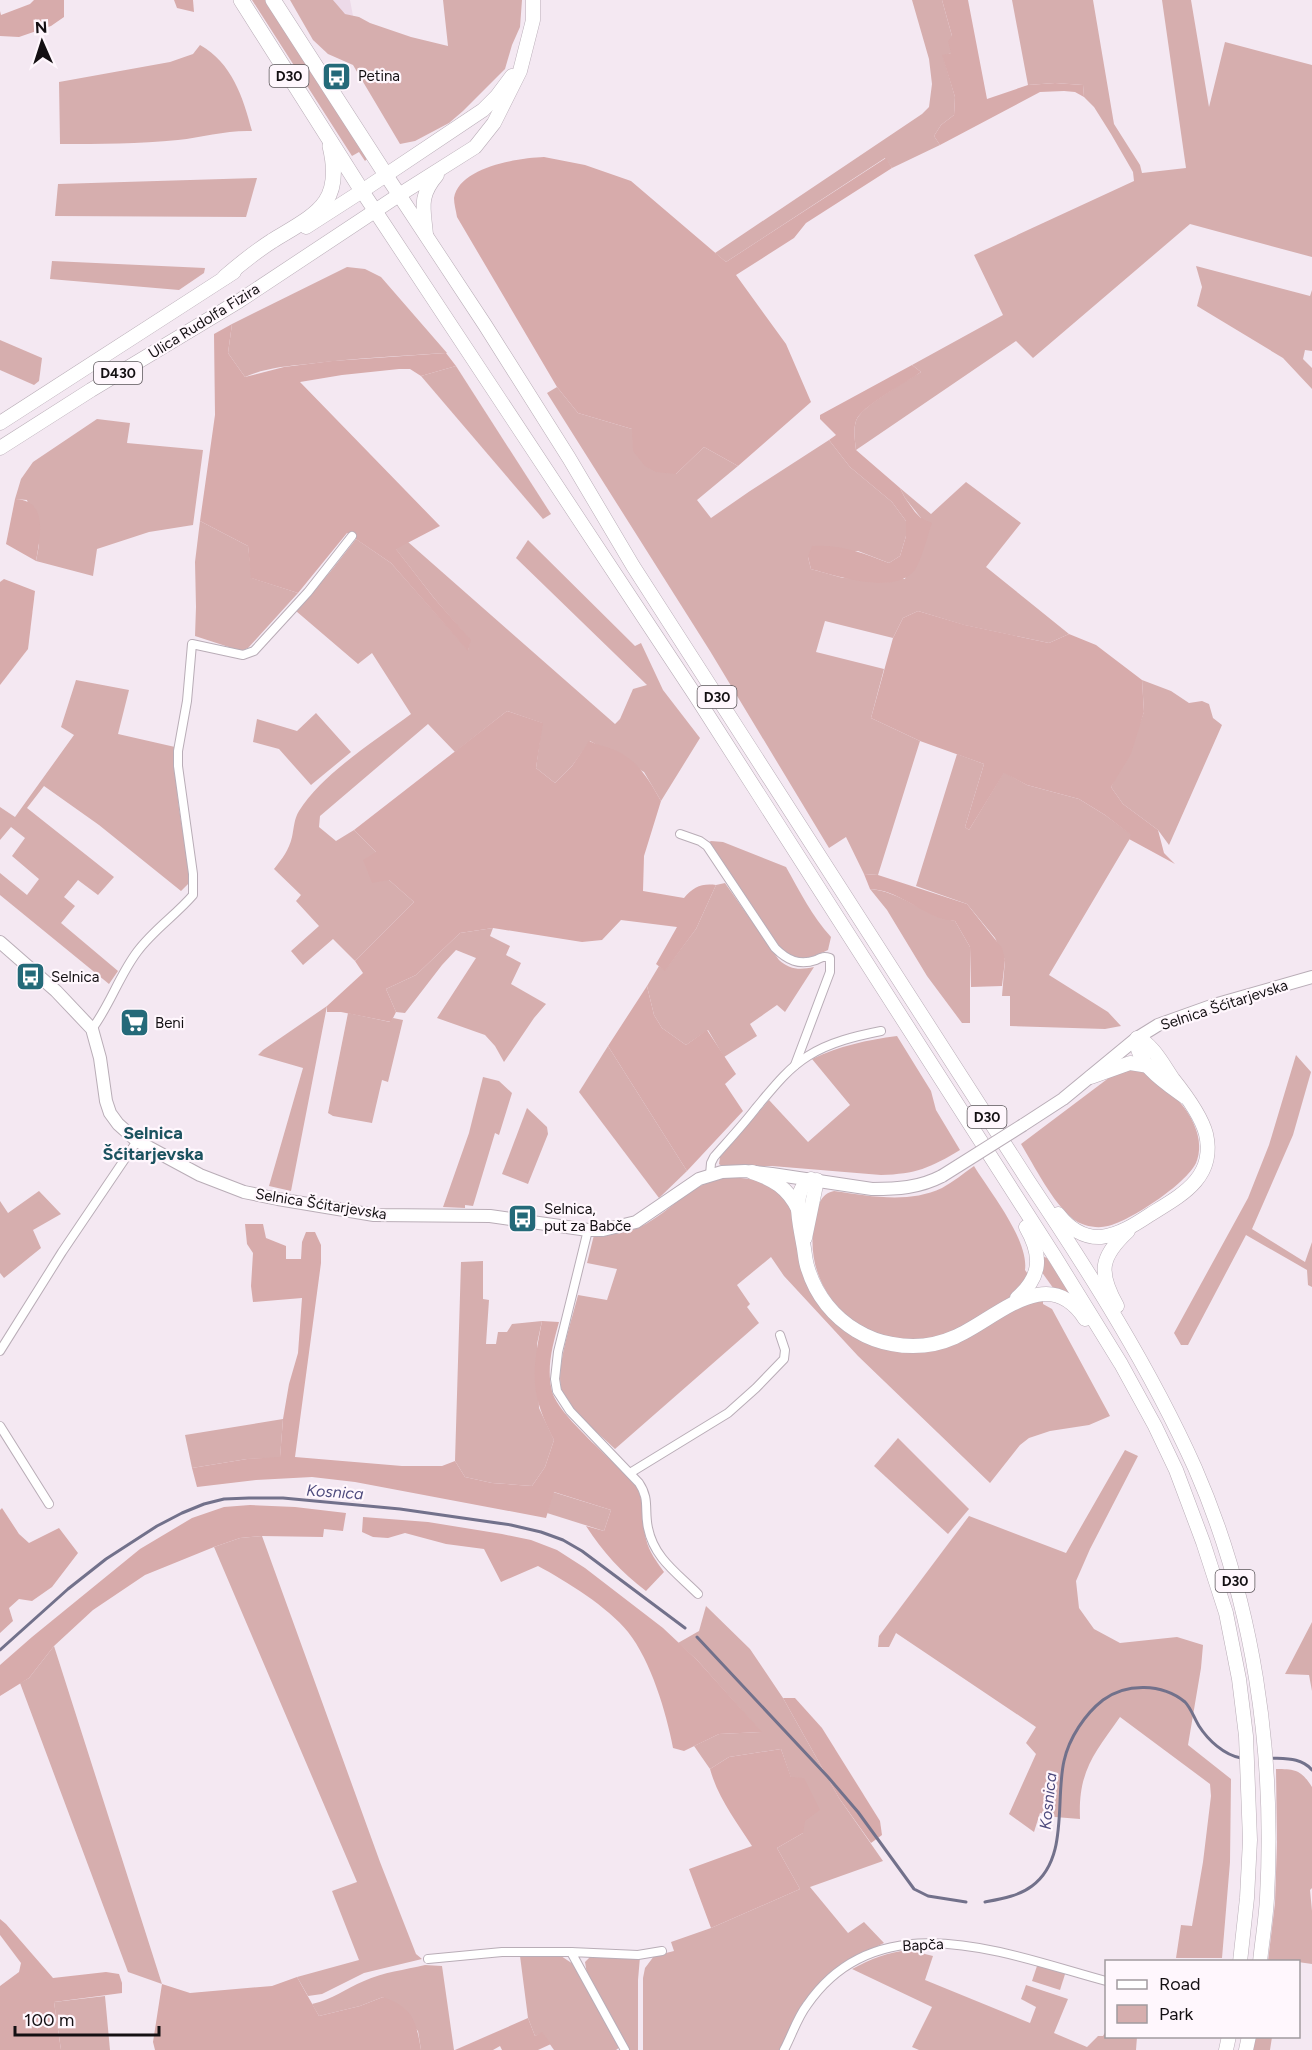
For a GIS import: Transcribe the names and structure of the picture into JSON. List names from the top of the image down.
{
  "streets": {
    "highway": ["D30"],
    "main road": ["Ulica Rudolfa Fizira", "D430"],
    "street": ["Selnica Šćitarjevska", "Bapča"]
  },
  "crossings": [
    ["D30", "Ulica Rudolfa Fizira"]
  ],
  "districts": ["Selnica Šćitarjevska"],
  "water": ["Kosnica"],
  "places": {
    "bus stop": ["Petina", "Selnica", "Selnica, put za Babče"],
    "supermarket": ["Beni"]
  },
  "legend": ["Road", "Park"],
  "scale_bar": "100 m",
  "north": "top"
}
